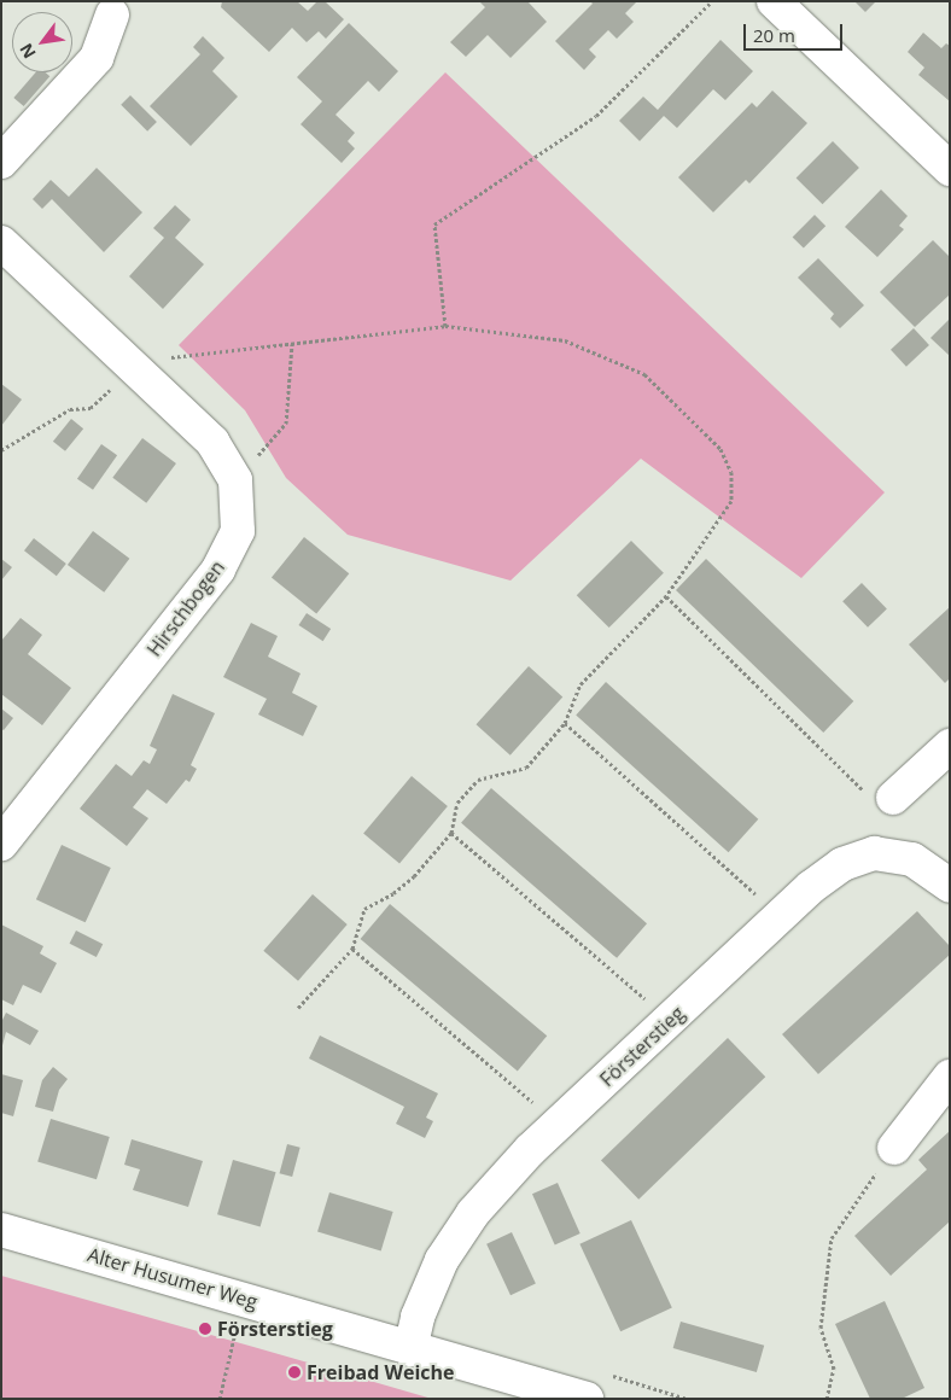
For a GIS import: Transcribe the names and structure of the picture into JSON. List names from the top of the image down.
{
  "streets": {
    "street": ["Hirschbogen", "Försterstieg", "Alter Husumer Weg"]
  },
  "crossings": [
    ["Försterstieg", "Alter Husumer Weg"]
  ],
  "places": ["Försterstieg", "Freibad Weiche"],
  "scale_bar": "20 m",
  "north": "bottom left"
}
